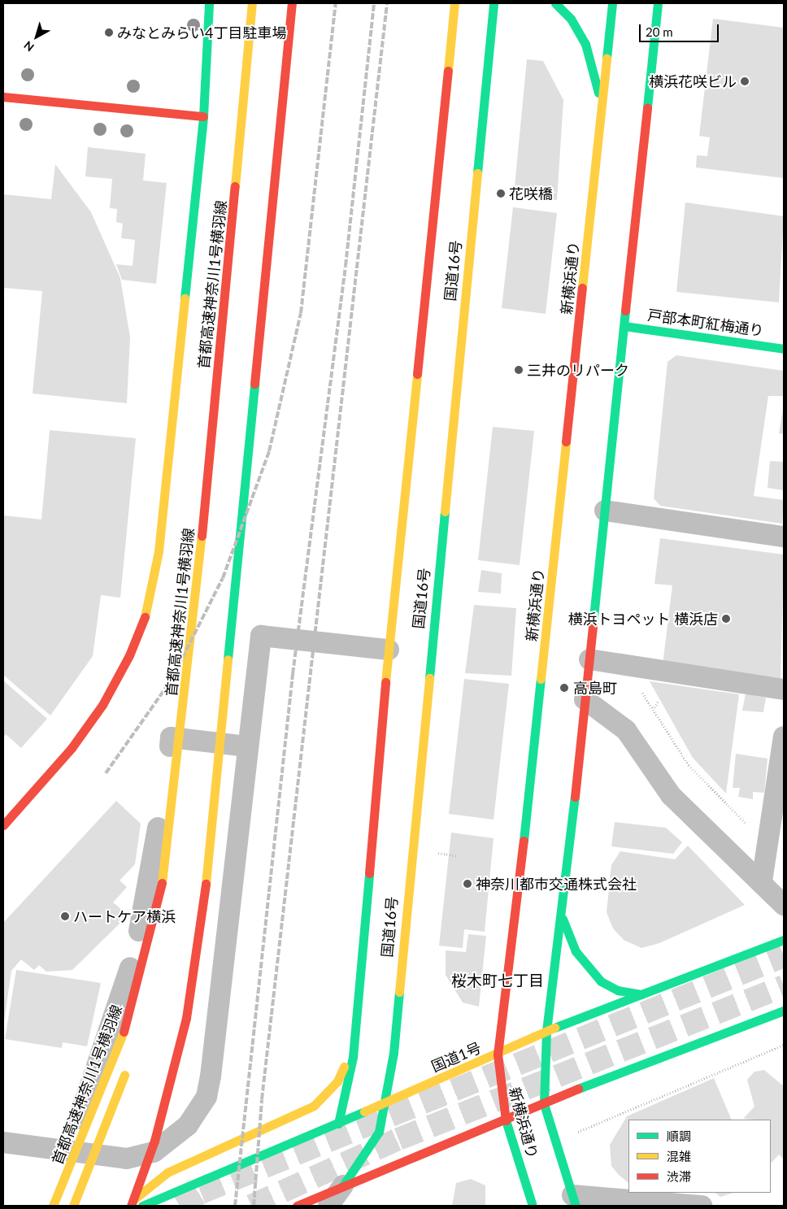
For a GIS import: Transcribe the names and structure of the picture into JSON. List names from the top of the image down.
{
  "streets": {
    "main road": [
      "国道16号",
      "新横浜通り",
      "首都高速神奈川1号横羽線",
      "戸部本町紅梅通り",
      "国道1号"
    ]
  },
  "crossings": [
    ["国道16号", "国道1号"],
    ["新横浜通り", "戸部本町紅梅通り"],
    ["新横浜通り", "国道1号"]
  ],
  "districts": ["桜木町七丁目"],
  "places": [
    "みなとみらい4丁目駐車場",
    "横浜花咲ビル",
    "花咲橋",
    "三井のリパーク",
    "横浜トヨペット 横浜店",
    "高島町",
    "神奈川都市交通株式会社",
    "ハートケア横浜"
  ],
  "legend": ["順調", "混雑", "渋滞"],
  "scale_bar": "20 m",
  "north": "bottom left"
}
